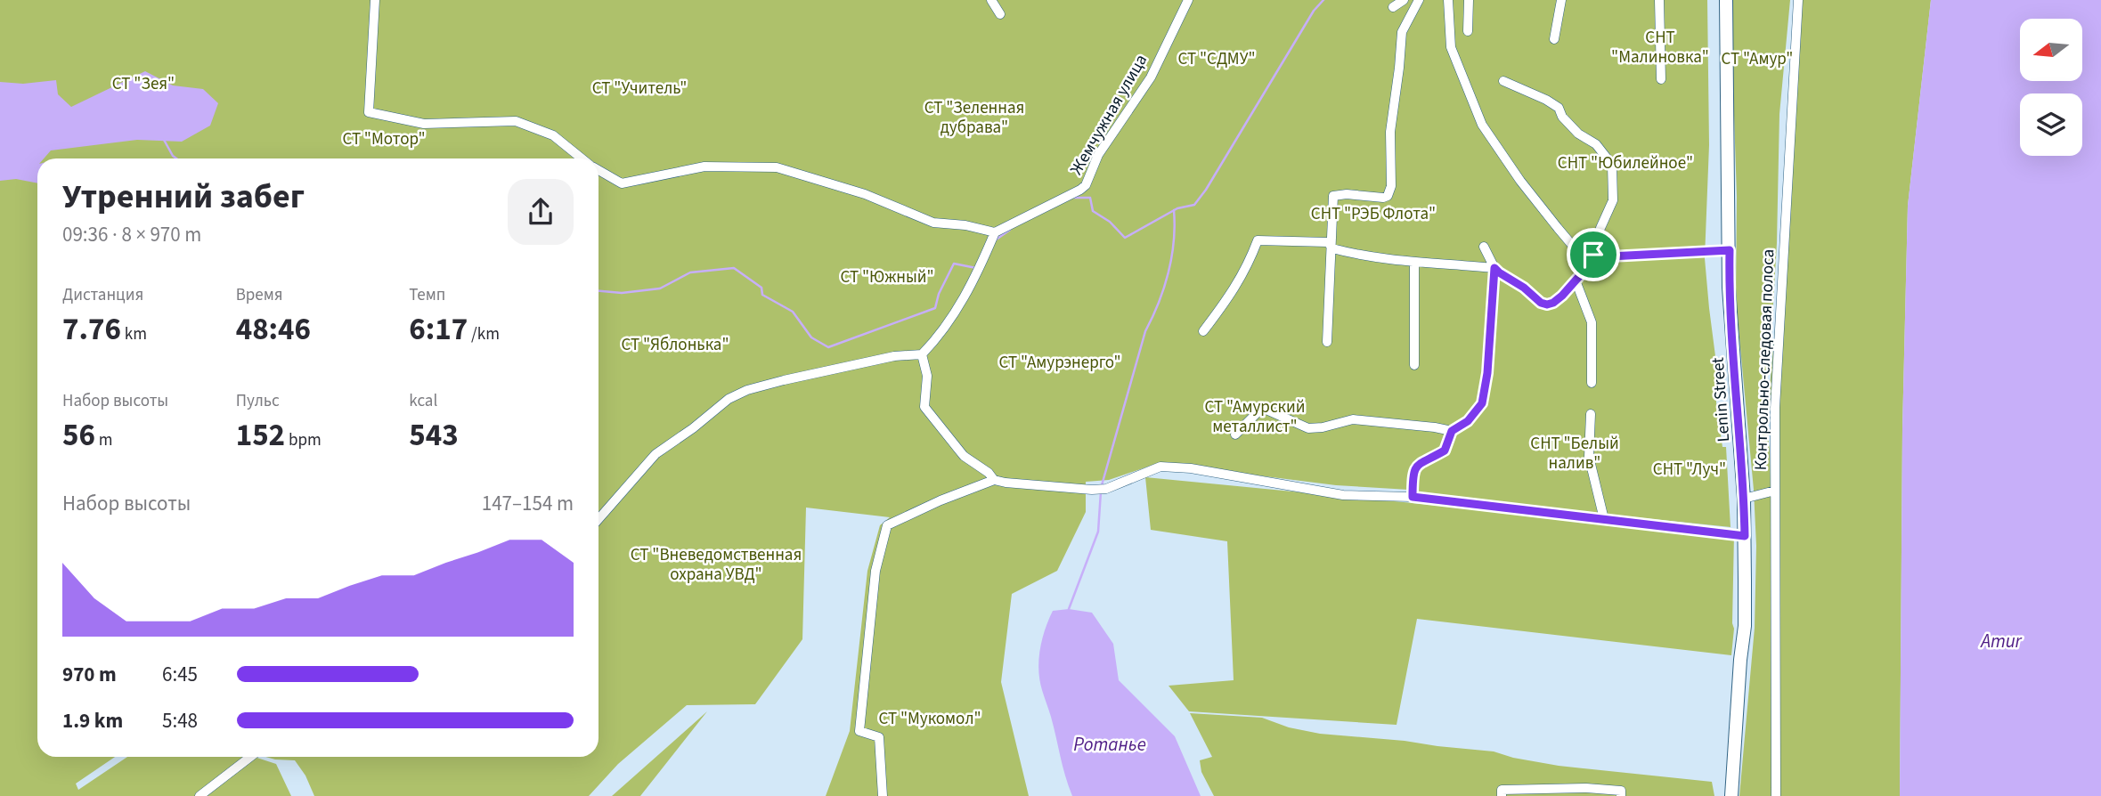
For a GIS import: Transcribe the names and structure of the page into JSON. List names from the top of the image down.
{
  "streets": {
    "street": ["Жемчужная улица", "Контрольно-следовая полоса", "Lenin Street"]
  },
  "water": ["Amur", "Ротанье"],
  "parks": [
    "СНТ \"Малиновка\"",
    "СТ \"СДМУ\"",
    "СТ \"Амур\"",
    "СТ \"Зея\"",
    "СТ \"Учитель\"",
    "СТ \"Зеленная дубрава\"",
    "СТ \"Мотор\"",
    "СНТ \"Юбилейное\"",
    "СНТ \"РЭБ Флота\"",
    "СТ \"Южный\"",
    "СТ \"Яблонька\"",
    "СТ \"Амурэнерго\"",
    "СТ \"Амурский металлист\"",
    "СНТ \"Белый налив\"",
    "СНТ \"Луч\"",
    "СТ \"Вневедомственная охрана УВД\"",
    "СТ \"Мукомол\""
  ],
  "north": "left",
  "page": {
    "heading": ["Утренний забег", "09:36 · 8 × 970 m"],
    "stats": [
      ["Дистанция", "7.76 km"],
      ["Время", "48:46"],
      ["Темп", "6:17 /km"],
      ["Набор высоты", "56 m"],
      ["Пульс", "152 bpm"],
      ["kcal", "543"]
    ],
    "chart": ["Набор высоты", "147–154 m"],
    "list": [
      {
        "name": "970 m",
        "note": "6:45"
      },
      {
        "name": "1.9 km",
        "note": "5:48"
      }
    ]
  }
}
